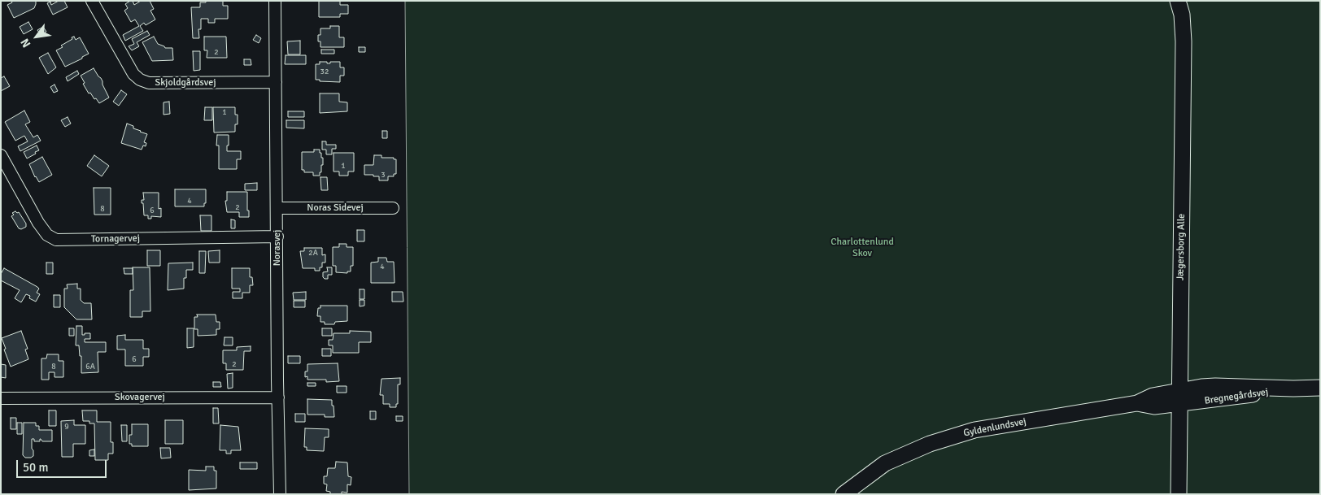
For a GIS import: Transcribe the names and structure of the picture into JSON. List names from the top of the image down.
{
  "streets": {
    "street": [
      "Skjoldgårdsvej",
      "Noras Sidevej",
      "Tornagervej",
      "Jægersborg Alle",
      "Norasvej",
      "Bregnegårdsvej",
      "Skovagervej",
      "Gyldenlundsvej"
    ]
  },
  "crossings": [
    ["Skjoldgårdsvej", "Norasvej"],
    ["Noras Sidevej", "Norasvej"],
    ["Tornagervej", "Norasvej"],
    ["Jægersborg Alle", "Bregnegårdsvej"],
    ["Jægersborg Alle", "Gyldenlundsvej"],
    ["Norasvej", "Skovagervej"],
    ["Bregnegårdsvej", "Gyldenlundsvej"]
  ],
  "parks": ["Charlottenlund Skov"],
  "house_numbers": [
    "2",
    "32",
    "1",
    "1",
    "3",
    "4",
    "2",
    "8",
    "6",
    "2A",
    "4",
    "6",
    "2",
    "8",
    "6A",
    "9"
  ],
  "scale_bar": "50 m",
  "north": "bottom left"
}
